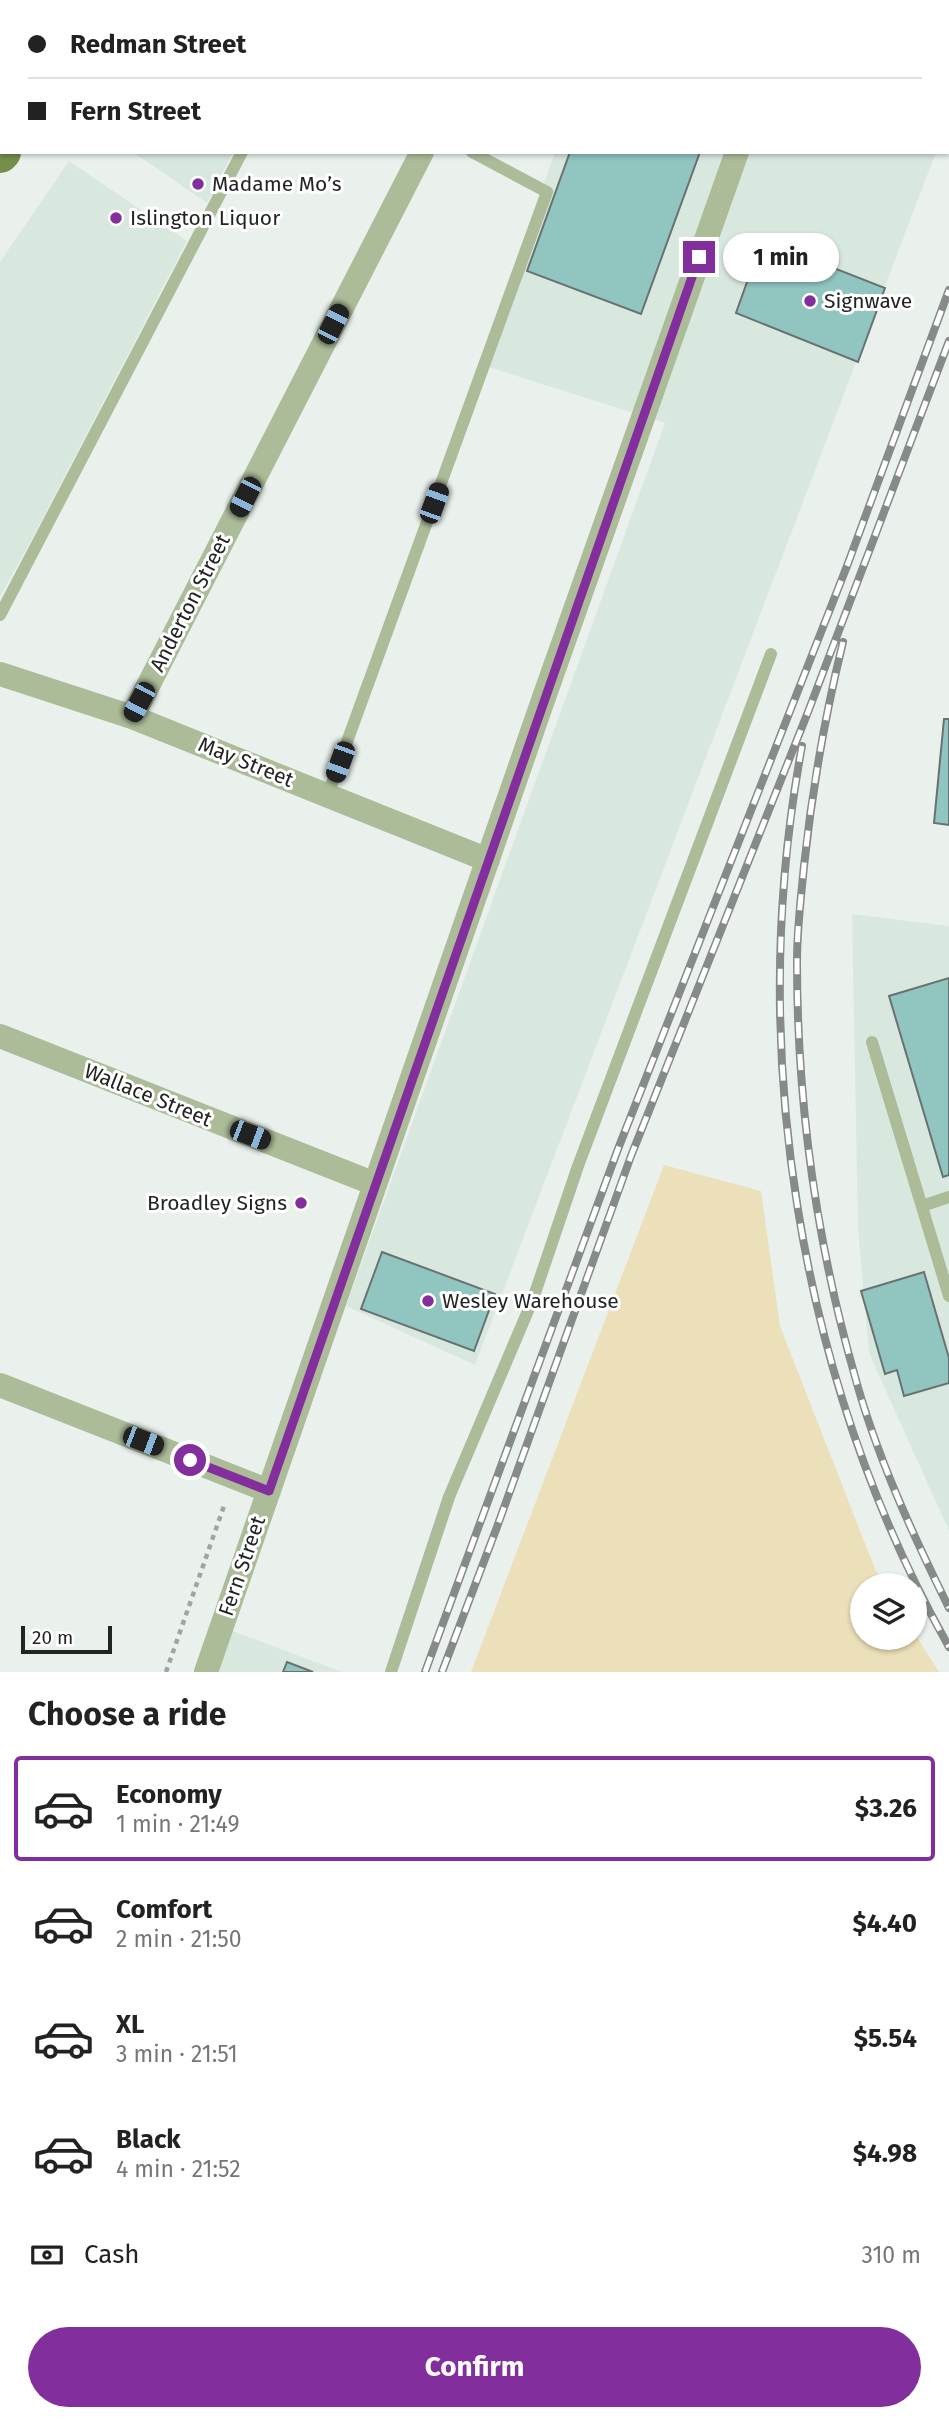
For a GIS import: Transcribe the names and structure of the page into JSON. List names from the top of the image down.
{
  "streets": {
    "street": [
      "Anderton Street",
      "May Street",
      "Wallace Street",
      "Fern Street"
    ]
  },
  "crossings": [
    ["Anderton Street", "May Street"],
    ["May Street", "Fern Street"],
    ["Wallace Street", "Fern Street"]
  ],
  "places": [
    "Madame Mo’s",
    "Islington Liquor",
    "Signwave",
    "Broadley Signs",
    "Wesley Warehouse"
  ],
  "scale_bar": "20 m",
  "page": {
    "banner": ["Redman Street", "Fern Street"],
    "bubble": "1 min",
    "scale": "20 m",
    "heading": "Choose a ride",
    "list": [
      {
        "name": "Economy",
        "note": "1 min · 21:49",
        "value": "$3.26"
      },
      {
        "name": "Comfort",
        "note": "2 min · 21:50",
        "value": "$4.40"
      },
      {
        "name": "XL",
        "note": "3 min · 21:51",
        "value": "$5.54"
      },
      {
        "name": "Black",
        "note": "4 min · 21:52",
        "value": "$4.98"
      }
    ],
    "pay": ["Cash", "310 m"],
    "buttons": "Confirm"
  }
}
